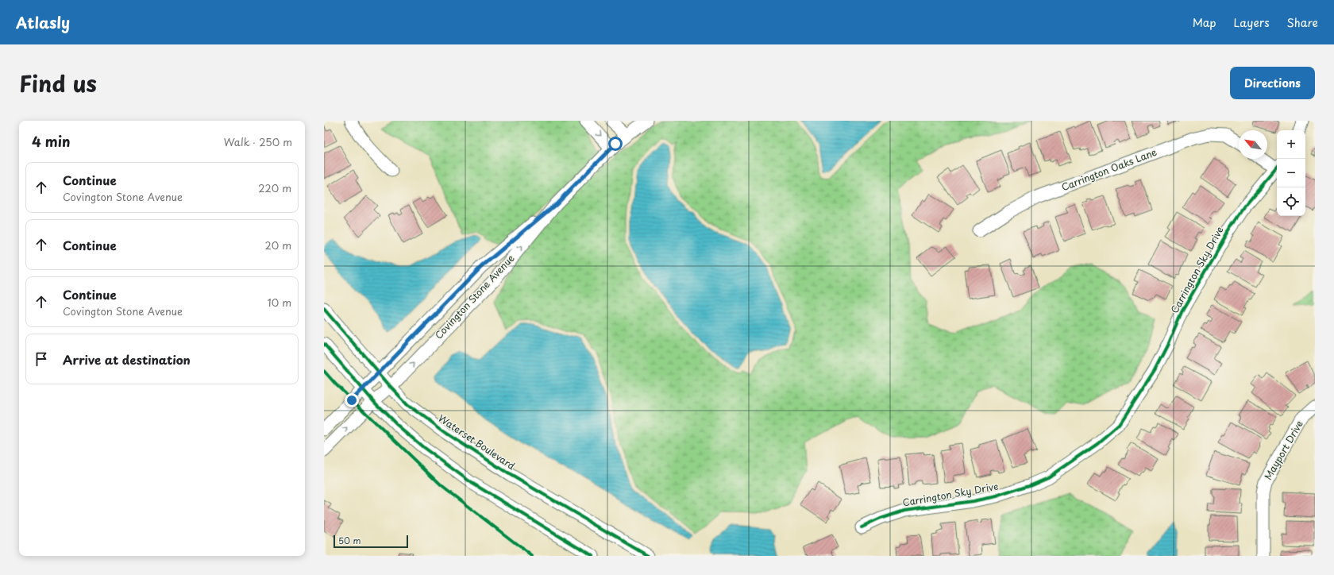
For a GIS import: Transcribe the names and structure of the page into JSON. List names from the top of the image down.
{
  "streets": {
    "street": [
      "Carrington Oaks Lane",
      "Carrington Sky Drive",
      "Covington Stone Avenue",
      "Waterset Boulevard",
      "Mayport Drive"
    ]
  },
  "crossings": [
    ["Covington Stone Avenue", "Waterset Boulevard"]
  ],
  "scale_bar": "50 m",
  "north": "top left",
  "page": {
    "header": "Atlasly",
    "nav": ["Map", "Layers", "Share"],
    "title": "Find us",
    "buttons": "Directions",
    "heading": ["4 min", "Walk · 250 m"],
    "map_buttons": ["+", "−"],
    "list": [
      ["Continue", "Covington Stone Avenue", "220 m"],
      ["Continue", "20 m"],
      ["Continue", "Covington Stone Avenue", "10 m"],
      "Arrive at destination"
    ],
    "scale": "50 m"
  }
}
